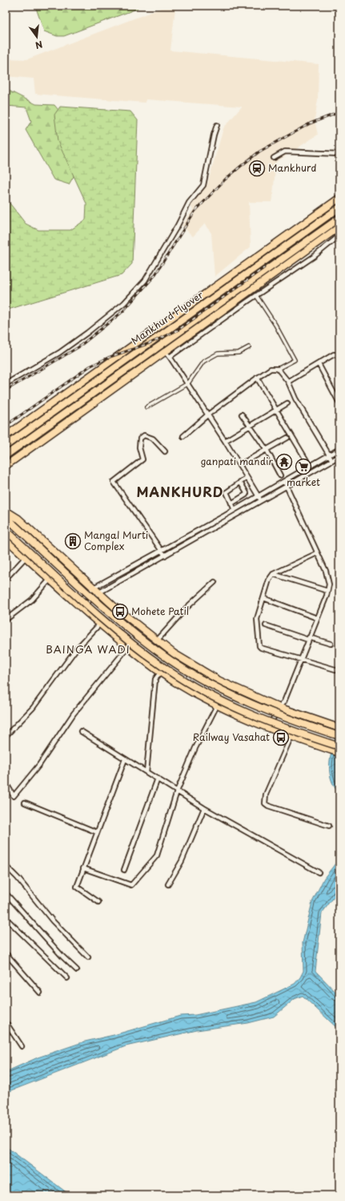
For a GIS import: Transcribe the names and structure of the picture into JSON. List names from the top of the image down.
{
  "streets": {
    "highway": ["Mankhurd Flyover"]
  },
  "districts": ["MANKHURD", "BAINGA WADI"],
  "places": {
    "station": ["Mankhurd"],
    "temple": ["ganpati mandir"],
    "supermarket": ["market"],
    "building": ["Mangal Murti Complex"],
    "bus stop": ["Mohete Patil", "Railway Vasahat"]
  },
  "north": "bottom"
}
